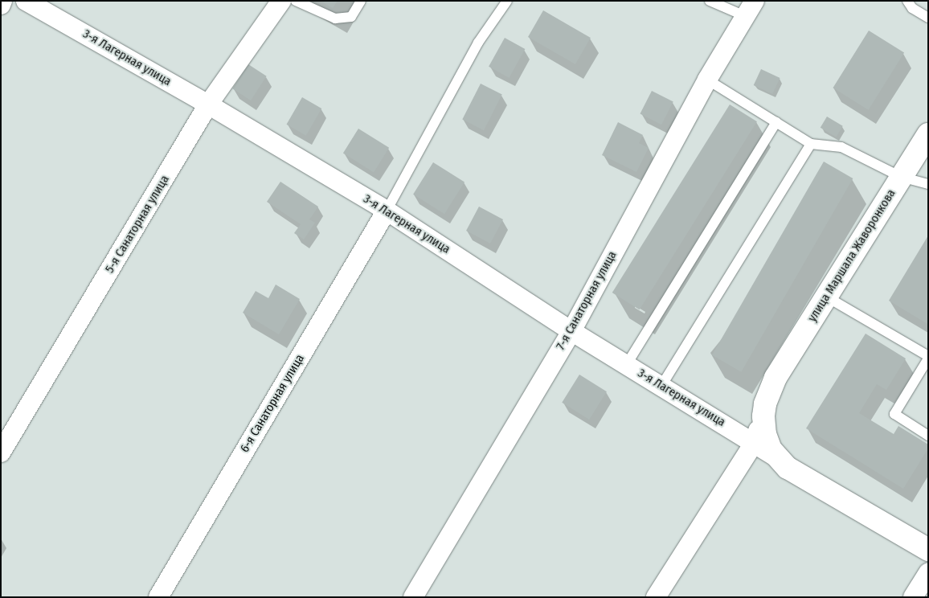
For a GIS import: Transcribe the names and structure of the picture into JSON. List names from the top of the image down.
{
  "streets": {
    "main road": ["3-я Лагерная улица", "улица Маршала Жаворонкова"],
    "street": ["5-я Санаторная улица", "7-я Санаторная улица", "6-я Санаторная улица"]
  },
  "crossings": [
    ["3-я Лагерная улица", "5-я Санаторная улица"],
    ["3-я Лагерная улица", "улица Маршала Жаворонкова"],
    ["3-я Лагерная улица", "7-я Санаторная улица"],
    ["3-я Лагерная улица", "6-я Санаторная улица"]
  ]
}
